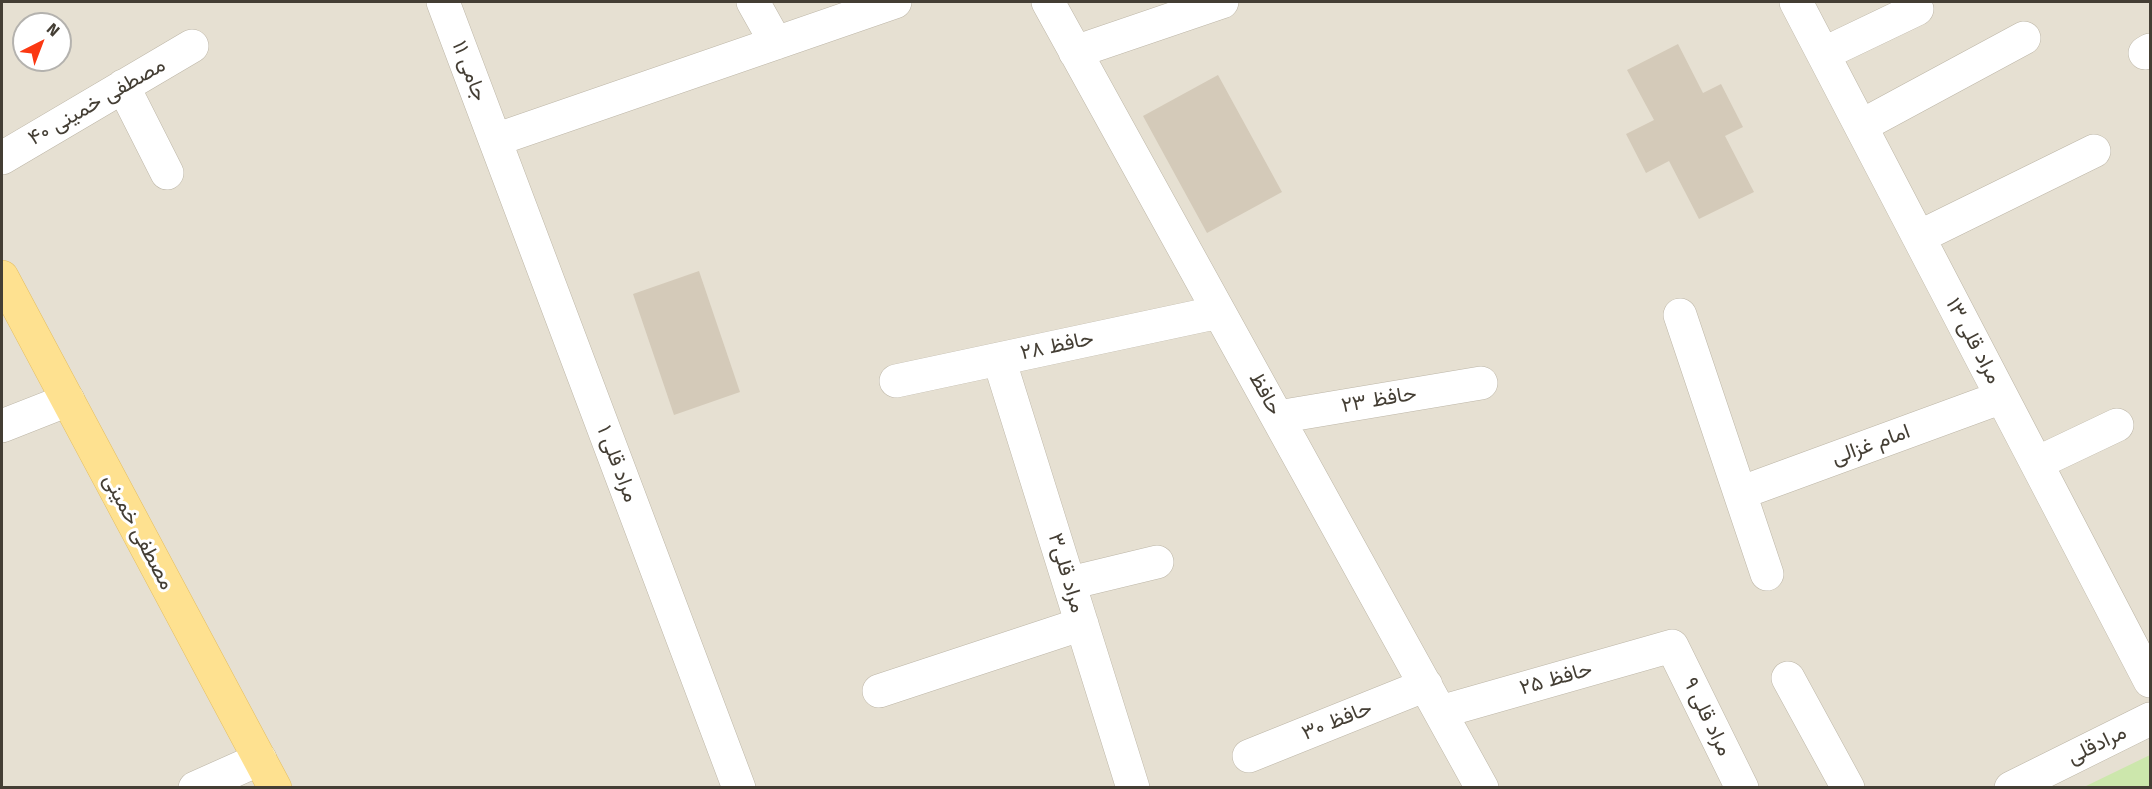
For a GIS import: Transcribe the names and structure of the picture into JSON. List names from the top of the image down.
{
  "streets": {
    "main road": ["مصطفی خمینی"],
    "street": [
      "جامی ۱۱",
      "مصطفی خمینی ۴۰",
      "مراد قلی ۱۳",
      "حافظ ۲۸",
      "حافظ",
      "حافظ ۲۳",
      "امام غزالی",
      "مراد قلی ۱",
      "مراد قلی۳",
      "حافظ ۲۵",
      "مراد قلی ۹",
      "حافظ ۳۰",
      "مرادقلی"
    ]
  },
  "crossings": [
    ["جامی ۱۱", "مراد قلی ۱"],
    ["مراد قلی ۱۳", "امام غزالی"],
    ["حافظ ۲۸", "حافظ"],
    ["حافظ ۲۸", "مراد قلی۳"],
    ["حافظ", "حافظ ۲۳"],
    ["حافظ", "حافظ ۲۵"],
    ["حافظ", "حافظ ۳۰"],
    ["حافظ ۲۵", "مراد قلی ۹"],
    ["حافظ ۲۵", "حافظ ۳۰"]
  ],
  "north": "top right"
}
